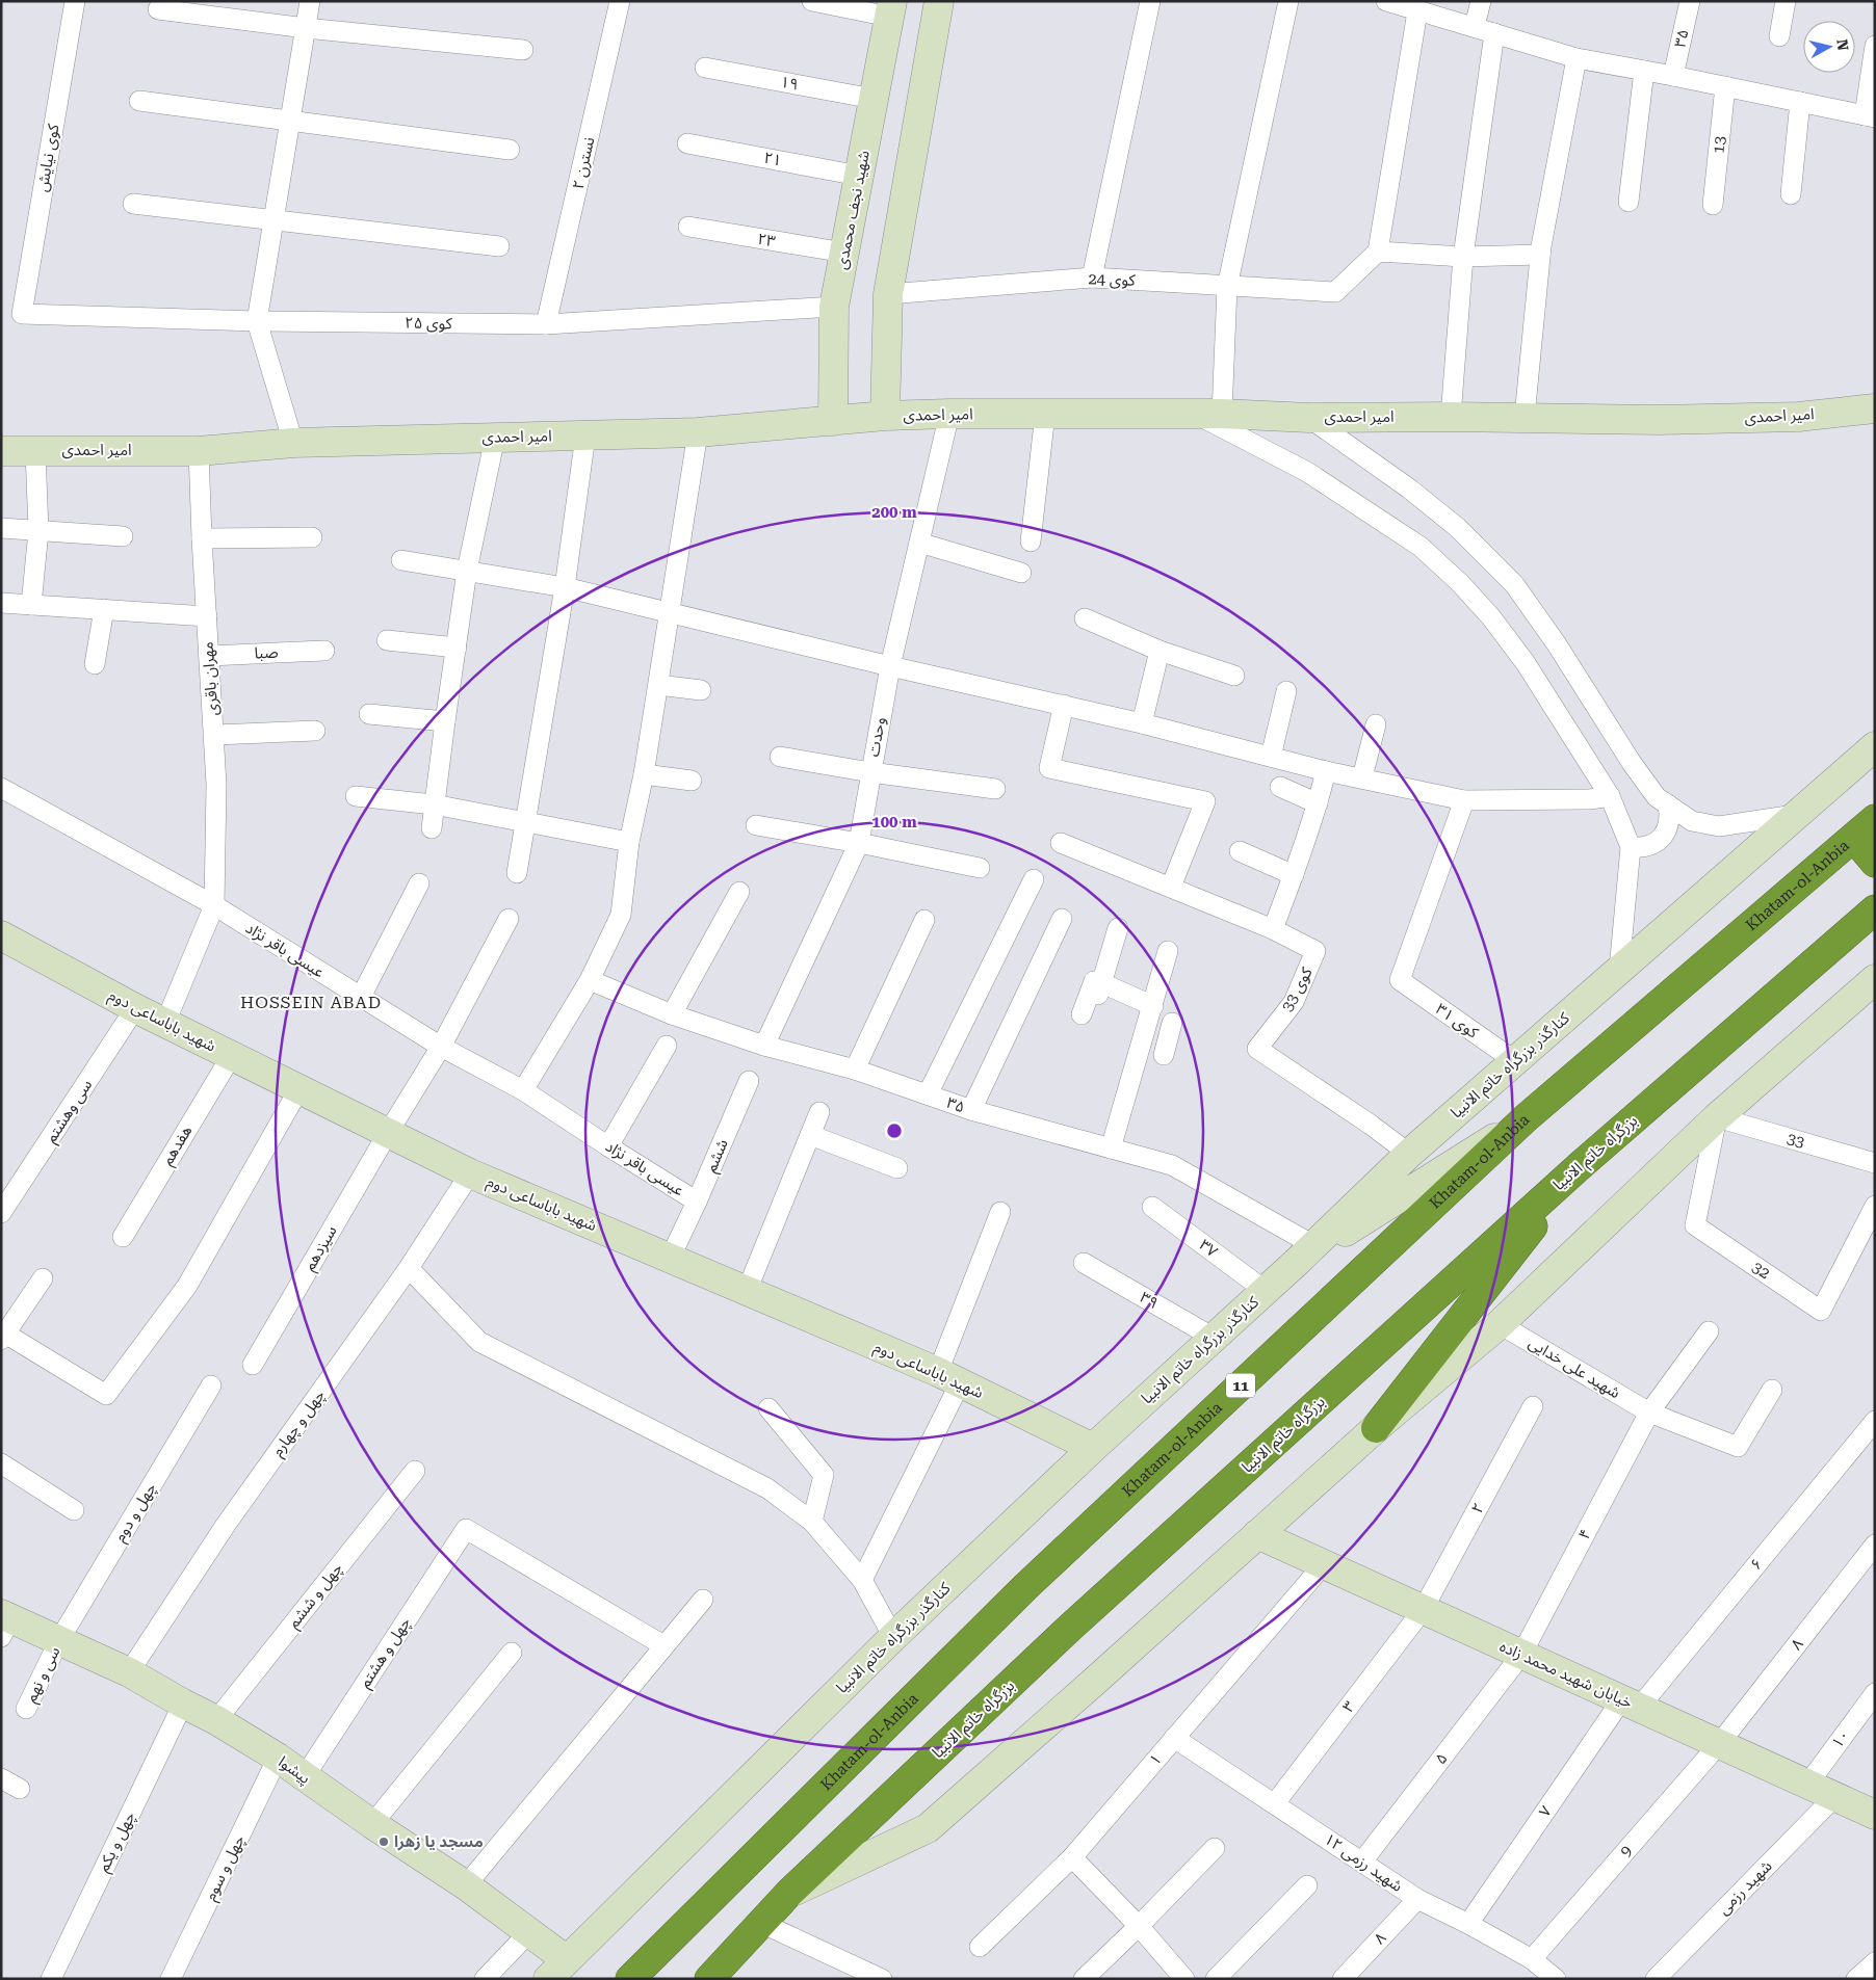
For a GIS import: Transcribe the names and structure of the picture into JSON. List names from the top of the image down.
{
  "streets": {
    "highway": ["Khatam-ol-Anbia", "بزرگراه خاتم الانبیا", "11"],
    "main road": [
      "شهید نجف محمدی",
      "امیر احمدی",
      "شهید باباساعی دوم",
      "کنارگذر بزرگراه خاتم الانبیا",
      "خیابان شهید محمد زاده",
      "پیشوا"
    ],
    "street": [
      "۳۵",
      "۱۹",
      "13",
      "کوی نیایش",
      "۲۱",
      "نسترن ۲",
      "۲۳",
      "کوی 24",
      "کوی ۲۵",
      "صبا",
      "مهران باقری",
      "وحدت",
      "عیسی باقر نژاد",
      "کوی 33",
      "کوی ۳۱",
      "سی وهشتم",
      "33",
      "هفدهم",
      "ششم",
      "سیزدهم",
      "۳۷",
      "32",
      "۳۹",
      "شهید علی خدایی",
      "چهل و چهارم",
      "۲",
      "چهل و دوم",
      "۴",
      "۶",
      "چهل و ششم",
      "۸",
      "چهل و هشتم",
      "سی و نهم",
      "۳",
      "۱۰",
      "۵",
      "۱",
      "۷",
      "چهل و یکم",
      "9",
      "شهید رزمی ۱۲",
      "چهل و سوم",
      "شهید رزمی"
    ]
  },
  "crossings": [
    ["۳۵", "وحدت"],
    ["۳۵", "کنارگذر بزرگراه خاتم الانبیا"],
    ["۱۹", "شهید نجف محمدی"],
    ["کوی نیایش", "کوی ۲۵"],
    ["۲۱", "شهید نجف محمدی"],
    ["نسترن ۲", "کوی ۲۵"],
    ["شهید نجف محمدی", "۲۳"],
    ["شهید نجف محمدی", "کوی ۲۵"],
    ["شهید نجف محمدی", "امیر احمدی"],
    ["امیر احمدی", "مهران باقری"],
    ["امیر احمدی", "وحدت"],
    ["صبا", "مهران باقری"],
    ["مهران باقری", "عیسی باقر نژاد"],
    ["عیسی باقر نژاد", "ششم"],
    ["عیسی باقر نژاد", "سیزدهم"],
    ["کوی 33", "کنارگذر بزرگراه خاتم الانبیا"],
    ["شهید باباساعی دوم", "کنارگذر بزرگراه خاتم الانبیا"],
    ["شهید باباساعی دوم", "سی وهشتم"],
    ["شهید باباساعی دوم", "هفدهم"],
    ["شهید باباساعی دوم", "ششم"],
    ["شهید باباساعی دوم", "سیزدهم"],
    ["شهید باباساعی دوم", "چهل و چهارم"],
    ["کوی ۳۱", "کنارگذر بزرگراه خاتم الانبیا"],
    ["کنارگذر بزرگراه خاتم الانبیا", "۳۷"],
    ["کنارگذر بزرگراه خاتم الانبیا", "۳۹"],
    ["کنارگذر بزرگراه خاتم الانبیا", "پیشوا"],
    ["33", "32"],
    ["شهید علی خدایی", "۴"],
    ["چهل و چهارم", "پیشوا"],
    ["۲", "خیابان شهید محمد زاده"],
    ["۲", "۳"],
    ["چهل و دوم", "سی و نهم"],
    ["چهل و دوم", "پیشوا"],
    ["۴", "خیابان شهید محمد زاده"],
    ["۴", "۵"],
    ["۶", "خیابان شهید محمد زاده"],
    ["۶", "۷"],
    ["چهل و ششم", "پیشوا"],
    ["۸", "خیابان شهید محمد زاده"],
    ["۸", "9"],
    ["۸", "شهید رزمی ۱۲"],
    ["چهل و هشتم", "پیشوا"],
    ["سی و نهم", "پیشوا"],
    ["خیابان شهید محمد زاده", "۳"],
    ["خیابان شهید محمد زاده", "۱۰"],
    ["خیابان شهید محمد زاده", "۵"],
    ["خیابان شهید محمد زاده", "۱"],
    ["خیابان شهید محمد زاده", "۷"],
    ["خیابان شهید محمد زاده", "9"],
    ["خیابان شهید محمد زاده", "شهید رزمی"],
    ["۳", "شهید رزمی ۱۲"],
    ["۵", "شهید رزمی ۱۲"],
    ["۱", "شهید رزمی ۱۲"],
    ["پیشوا", "چهل و یکم"],
    ["پیشوا", "چهل و سوم"],
    ["۷", "شهید رزمی ۱۲"],
    ["9", "شهید رزمی ۱۲"]
  ],
  "districts": ["HOSSEIN ABAD"],
  "places": ["مسجد یا زهرا"],
  "north": "right",
  "rings": ["200 m", "100 m"]
}
